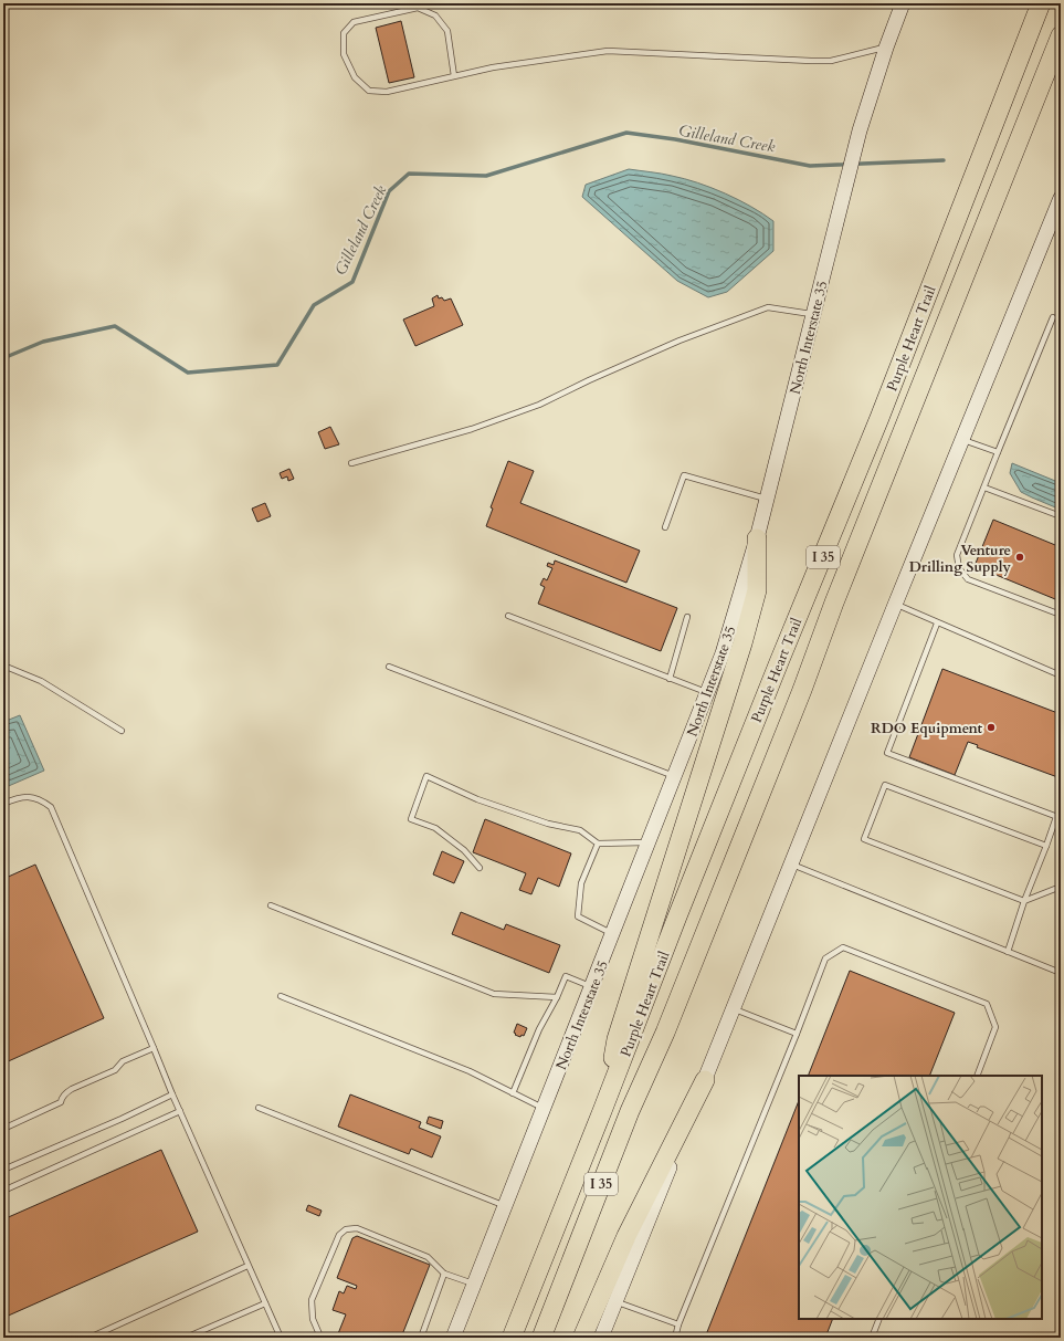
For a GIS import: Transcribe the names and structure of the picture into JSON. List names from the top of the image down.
{
  "streets": {
    "highway": ["Purple Heart Trail", "I 35"],
    "main road": ["North Interstate 35"]
  },
  "water": ["Gilleland Creek"],
  "places": ["Venture Drilling Supply", "RDO Equipment"]
}
